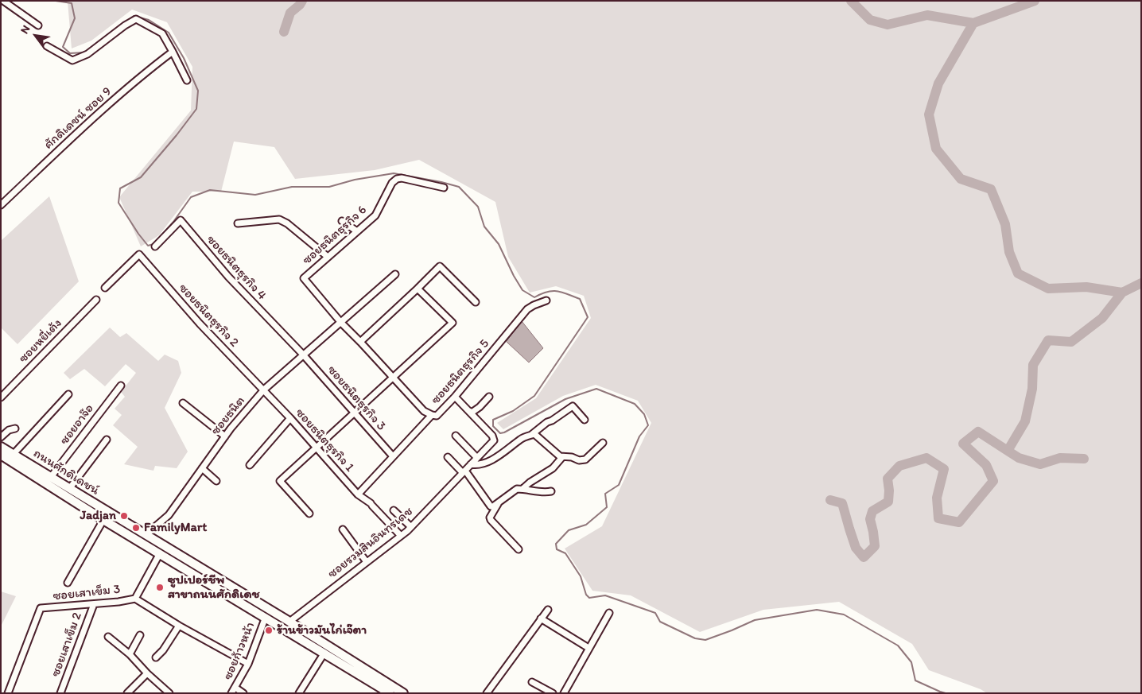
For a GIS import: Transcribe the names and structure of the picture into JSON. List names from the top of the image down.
{
  "streets": {
    "main road": ["ถนนศักดิเดชน์"],
    "street": [
      "ศักดิเดชน์ ซอย 9",
      "ซอยธนิตธุรกิจ 6",
      "ซอยธนิตธุรกิจ 4",
      "ซอยธนิตธุรกิจ 2",
      "ซอยหยี่เต้ง",
      "ซอยธนิตธุรกิจ 5",
      "ซอยธนิตธุรกิจ 3",
      "ซอยธนิต",
      "ซอยอาจ๊อ",
      "ซอยธนิตธุรกิจ 1",
      "ซอยรวมสินอินทรเดช",
      "ซอยเสาเข็ม 3",
      "ซอยเสาเข็ม 2",
      "ซอยก้าวหน้า"
    ]
  },
  "crossings": [
    ["ซอยธนิตธุรกิจ 6", "ซอยธนิตธุรกิจ 5"],
    ["ซอยธนิตธุรกิจ 6", "ซอยธนิต"],
    ["ซอยธนิตธุรกิจ 4", "ซอยธนิตธุรกิจ 3"],
    ["ซอยธนิตธุรกิจ 4", "ซอยธนิต"],
    ["ซอยธนิตธุรกิจ 2", "ซอยธนิต"],
    ["ซอยธนิตธุรกิจ 2", "ซอยธนิตธุรกิจ 1"],
    ["ซอยธนิตธุรกิจ 5", "ซอยธนิต"],
    ["ซอยธนิตธุรกิจ 3", "ซอยธนิต"],
    ["ซอยธนิต", "ซอยธนิตธุรกิจ 1"],
    ["ซอยธนิต", "ถนนศักดิเดชน์"],
    ["ซอยอาจ๊อ", "ถนนศักดิเดชน์"],
    ["ซอยธนิตธุรกิจ 1", "ซอยรวมสินอินทรเดช"],
    ["ถนนศักดิเดชน์", "ซอยรวมสินอินทรเดช"],
    ["ถนนศักดิเดชน์", "ซอยก้าวหน้า"],
    ["ซอยเสาเข็ม 3", "ซอยเสาเข็ม 2"]
  ],
  "places": [
    "Jadjan",
    "FamilyMart",
    "ซูปเปอร์ชีพ สาขาถนนศักดิเดช",
    "ร้านข้าวมันไก่เจ๊ตา"
  ],
  "north": "top left"
}
